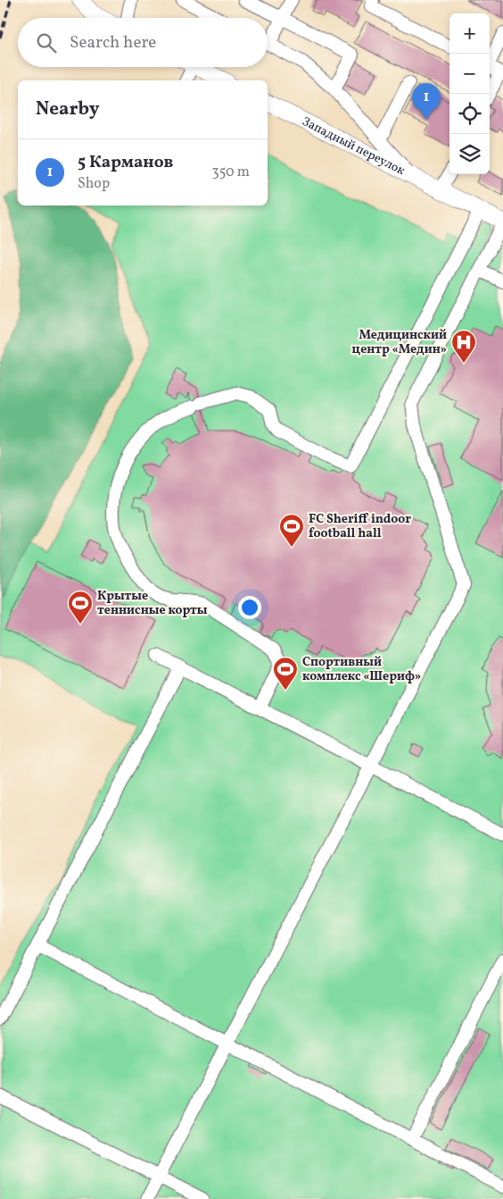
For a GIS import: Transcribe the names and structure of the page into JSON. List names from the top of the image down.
{
  "streets": {
    "main road": ["Западный переулок"]
  },
  "places": {
    "hospital": ["Медицинский центр «Медин»"],
    "sports": ["FC Sheriff indoor football hall", "Крытые теннисные корты", "Спортивный комплекс «Шериф»"]
  },
  "page": {
    "map_buttons": ["+", "−"],
    "search": "Search here",
    "heading": "Nearby",
    "pins": "1",
    "list": [
      {
        "mark": "1",
        "name": "5 Карманов",
        "note": "Shop",
        "value": "350 m"
      }
    ]
  }
}
